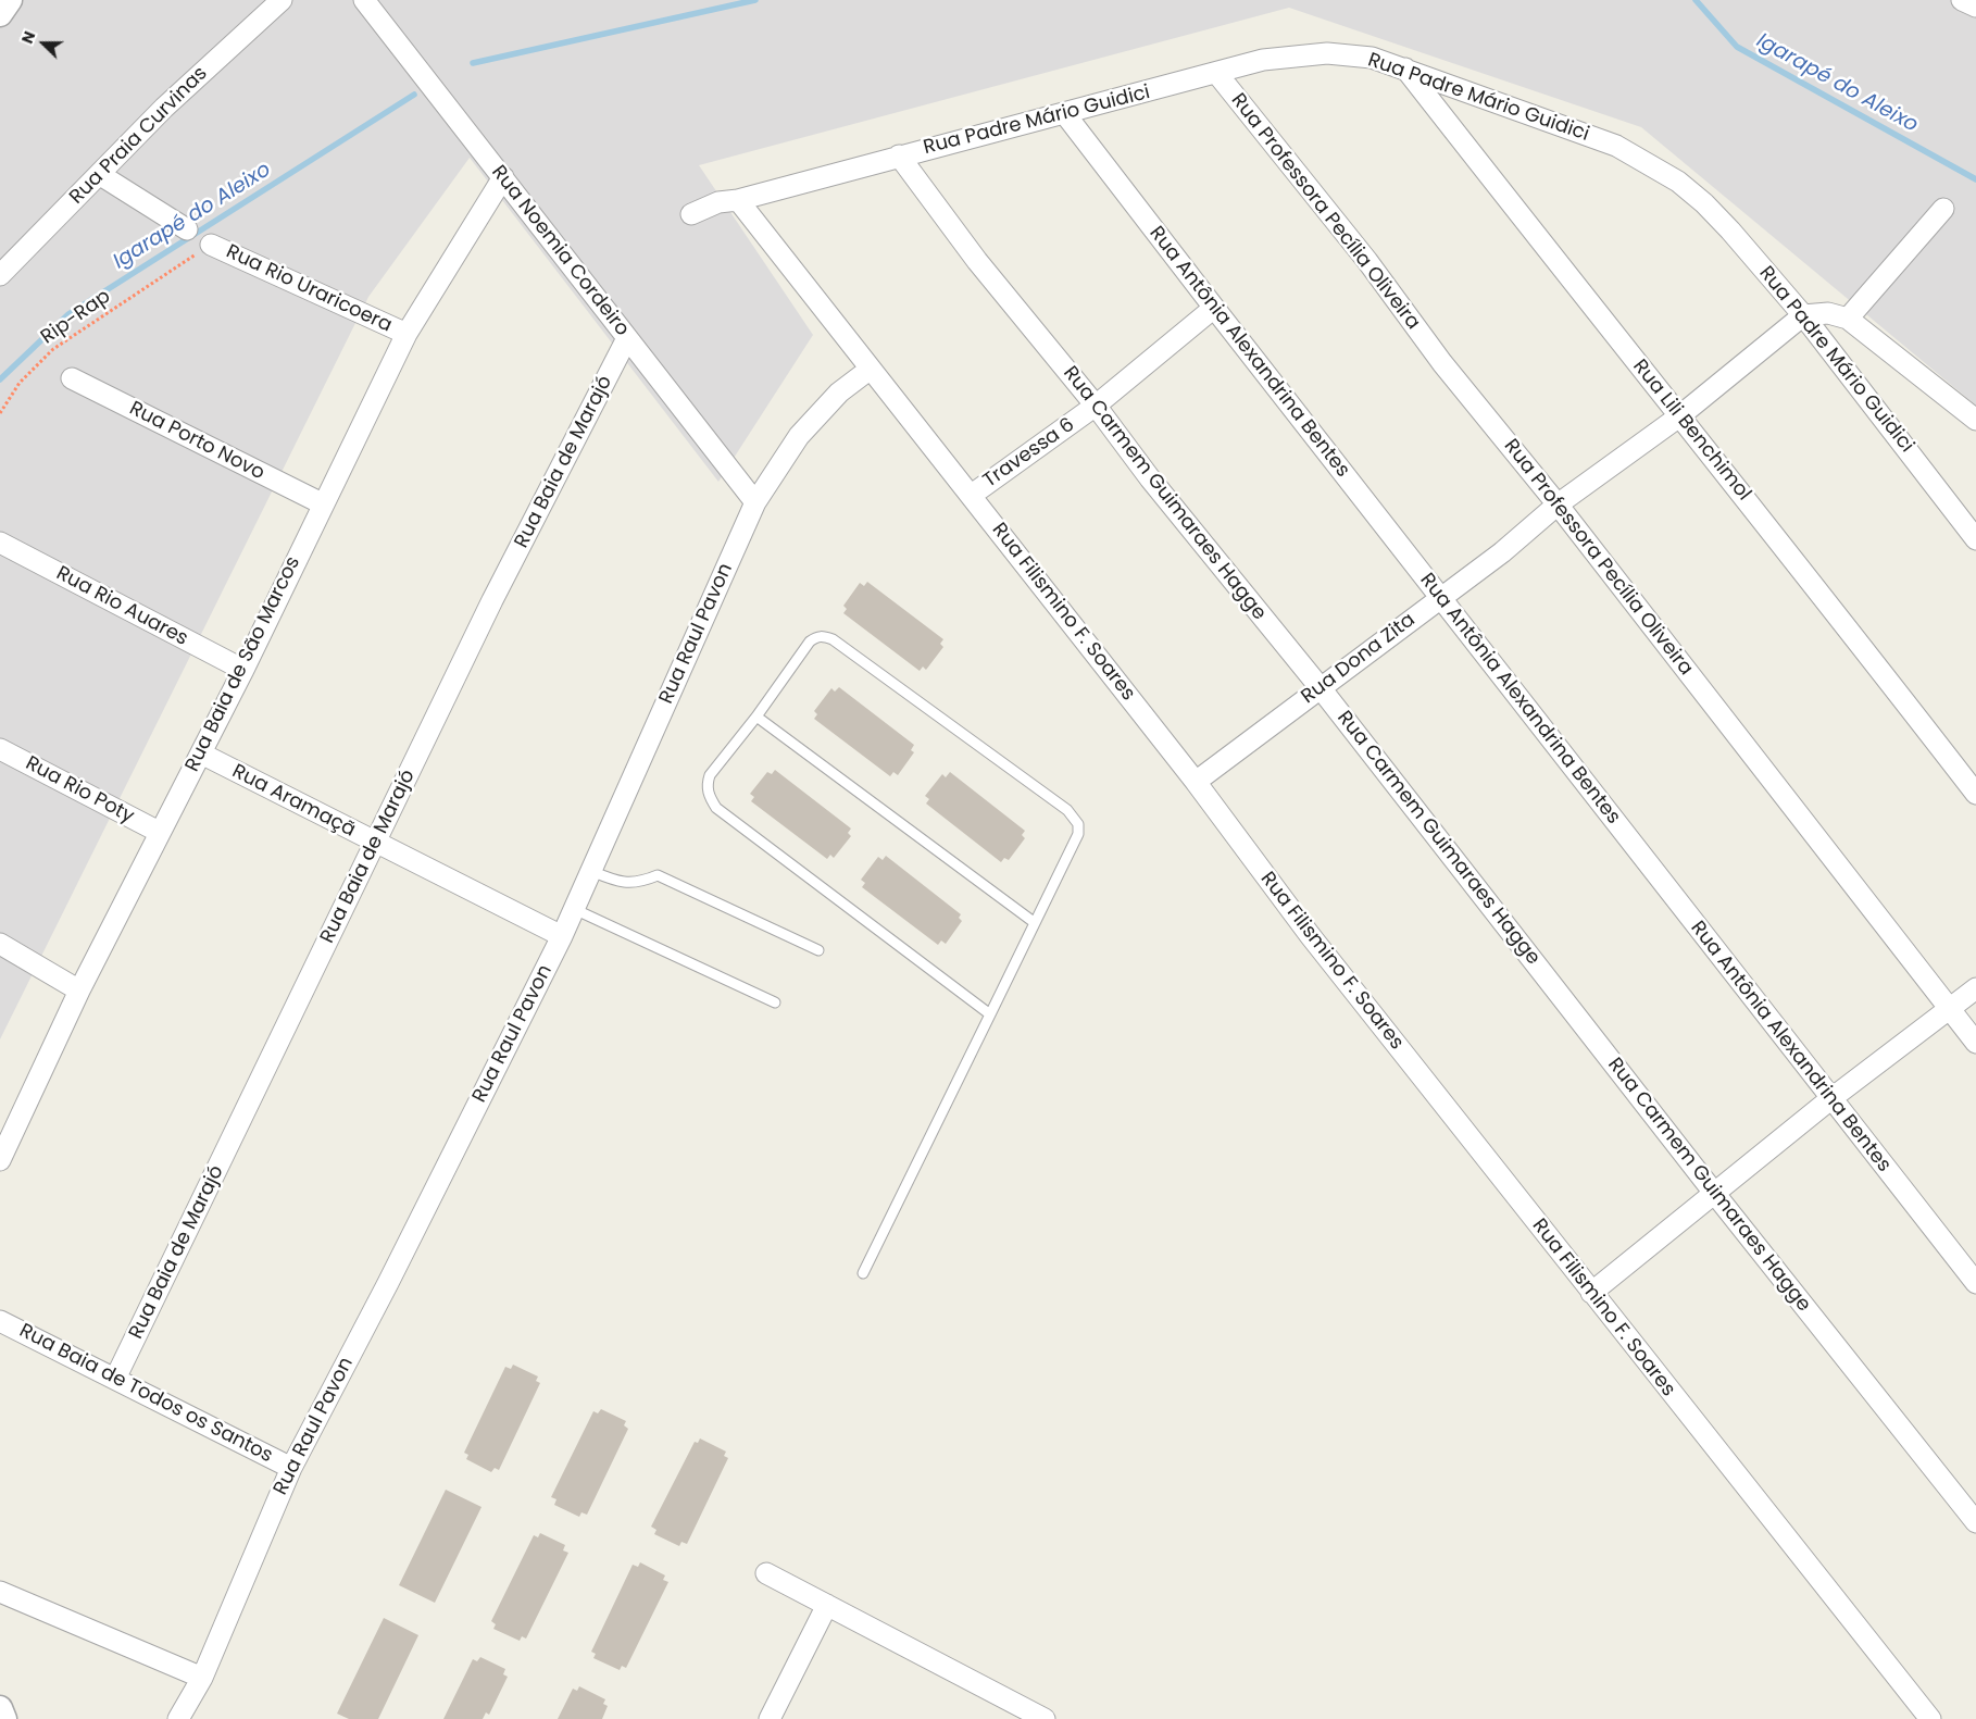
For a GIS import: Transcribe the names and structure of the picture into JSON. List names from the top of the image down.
{
  "streets": {
    "street": [
      "Rua Padre Mário Guidici",
      "Rua Praia Curvinas",
      "Rua Professora Pecília Oliveira",
      "Rua Noemia Cordeiro",
      "Rua Rio Uraricoera",
      "Rua Antônia Alexandrina Bentes",
      "Rua Lili Benchimol",
      "Rua Porto Novo",
      "Travessa 6",
      "Rua Baia de Marajó",
      "Rua Carmem Guimaraes Hagge",
      "Rua Rio Auares",
      "Rua Filismino F. Soares",
      "Rua Raul Pavon",
      "Rua Dona Zita",
      "Rua Baia de São Marcos",
      "Rua Rio Poty",
      "Rua Aramaçã",
      "Rua Baia de Todos os Santos"
    ],
    "path": ["Rip-Rap"]
  },
  "crossings": [
    ["Rua Padre Mário Guidici", "Rua Professora Pecília Oliveira"],
    ["Rua Padre Mário Guidici", "Rua Antônia Alexandrina Bentes"],
    ["Rua Padre Mário Guidici", "Rua Lili Benchimol"],
    ["Rua Padre Mário Guidici", "Rua Carmem Guimaraes Hagge"],
    ["Rua Padre Mário Guidici", "Rua Filismino F. Soares"],
    ["Rua Padre Mário Guidici", "Rua Dona Zita"],
    ["Rua Professora Pecília Oliveira", "Rua Dona Zita"],
    ["Rua Noemia Cordeiro", "Rua Baia de Marajó"],
    ["Rua Noemia Cordeiro", "Rua Raul Pavon"],
    ["Rua Noemia Cordeiro", "Rua Baia de São Marcos"],
    ["Rua Rio Uraricoera", "Rip-Rap"],
    ["Rua Rio Uraricoera", "Rua Baia de São Marcos"],
    ["Rua Antônia Alexandrina Bentes", "Travessa 6"],
    ["Rua Antônia Alexandrina Bentes", "Rua Dona Zita"],
    ["Rua Lili Benchimol", "Rua Dona Zita"],
    ["Rua Porto Novo", "Rua Baia de São Marcos"],
    ["Travessa 6", "Rua Carmem Guimaraes Hagge"],
    ["Travessa 6", "Rua Filismino F. Soares"],
    ["Rua Baia de Marajó", "Rua Aramaçã"],
    ["Rua Baia de Marajó", "Rua Baia de Todos os Santos"],
    ["Rua Carmem Guimaraes Hagge", "Rua Dona Zita"],
    ["Rua Rio Auares", "Rua Baia de São Marcos"],
    ["Rua Filismino F. Soares", "Rua Raul Pavon"],
    ["Rua Filismino F. Soares", "Rua Dona Zita"],
    ["Rua Raul Pavon", "Rua Aramaçã"],
    ["Rua Raul Pavon", "Rua Baia de Todos os Santos"],
    ["Rua Baia de São Marcos", "Rua Rio Poty"],
    ["Rua Baia de São Marcos", "Rua Aramaçã"]
  ],
  "water": ["Igarapé do Aleixo"],
  "north": "left"
}
